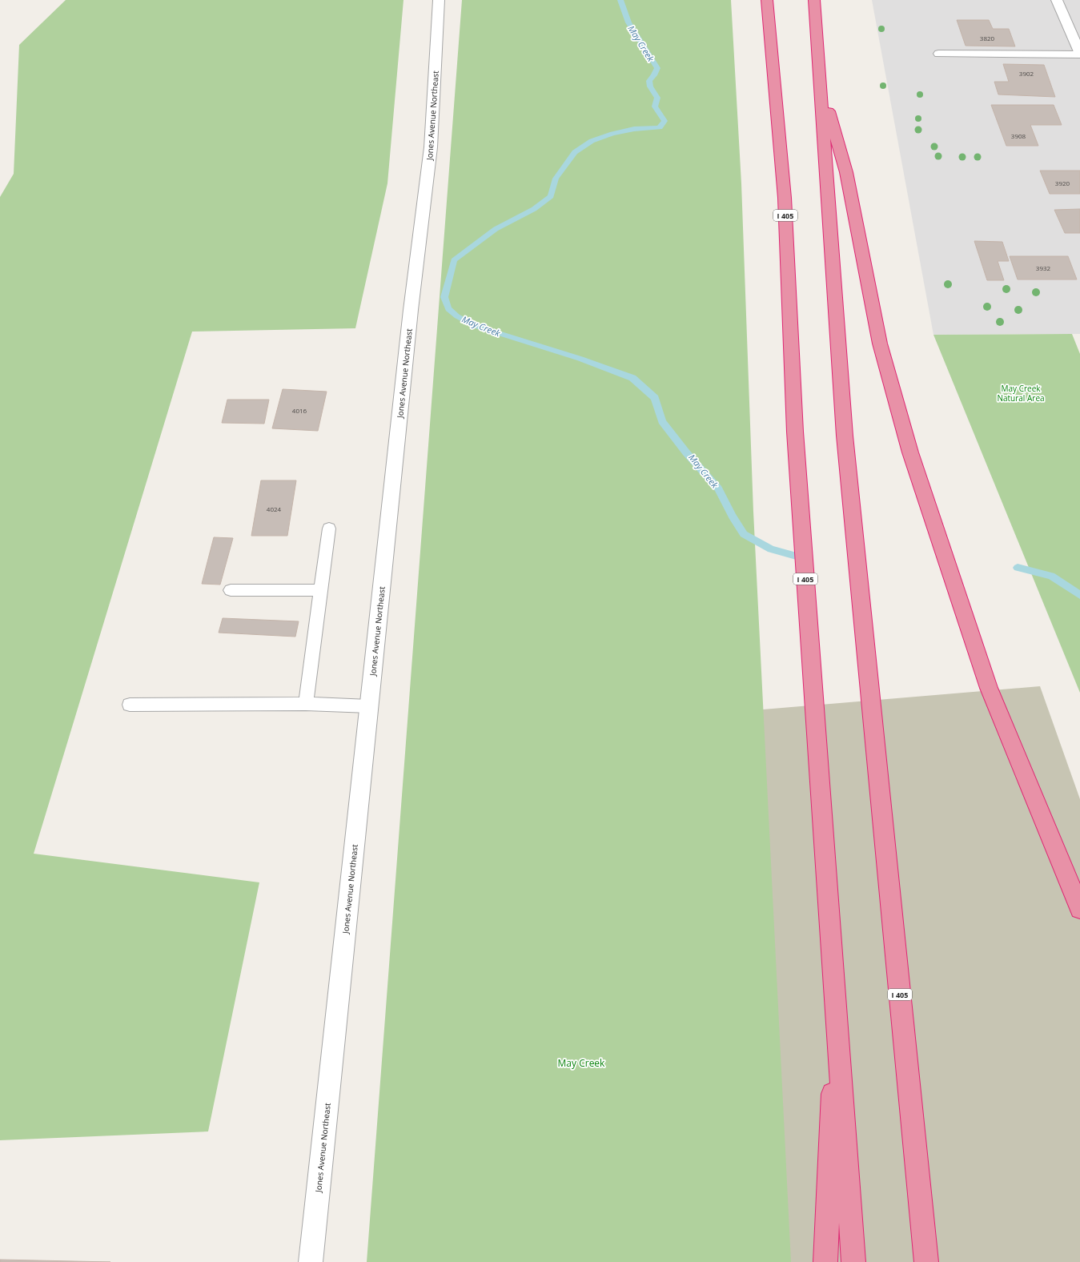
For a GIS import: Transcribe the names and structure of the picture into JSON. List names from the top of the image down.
{
  "streets": {
    "highway": ["I 405"],
    "street": ["Jones Avenue Northeast"]
  },
  "water": ["May Creek"],
  "parks": ["May Creek Natural Area", "May Creek"],
  "house_numbers": [
    "3820",
    "3902",
    "3908",
    "3920",
    "3932",
    "4016",
    "4024"
  ]
}
